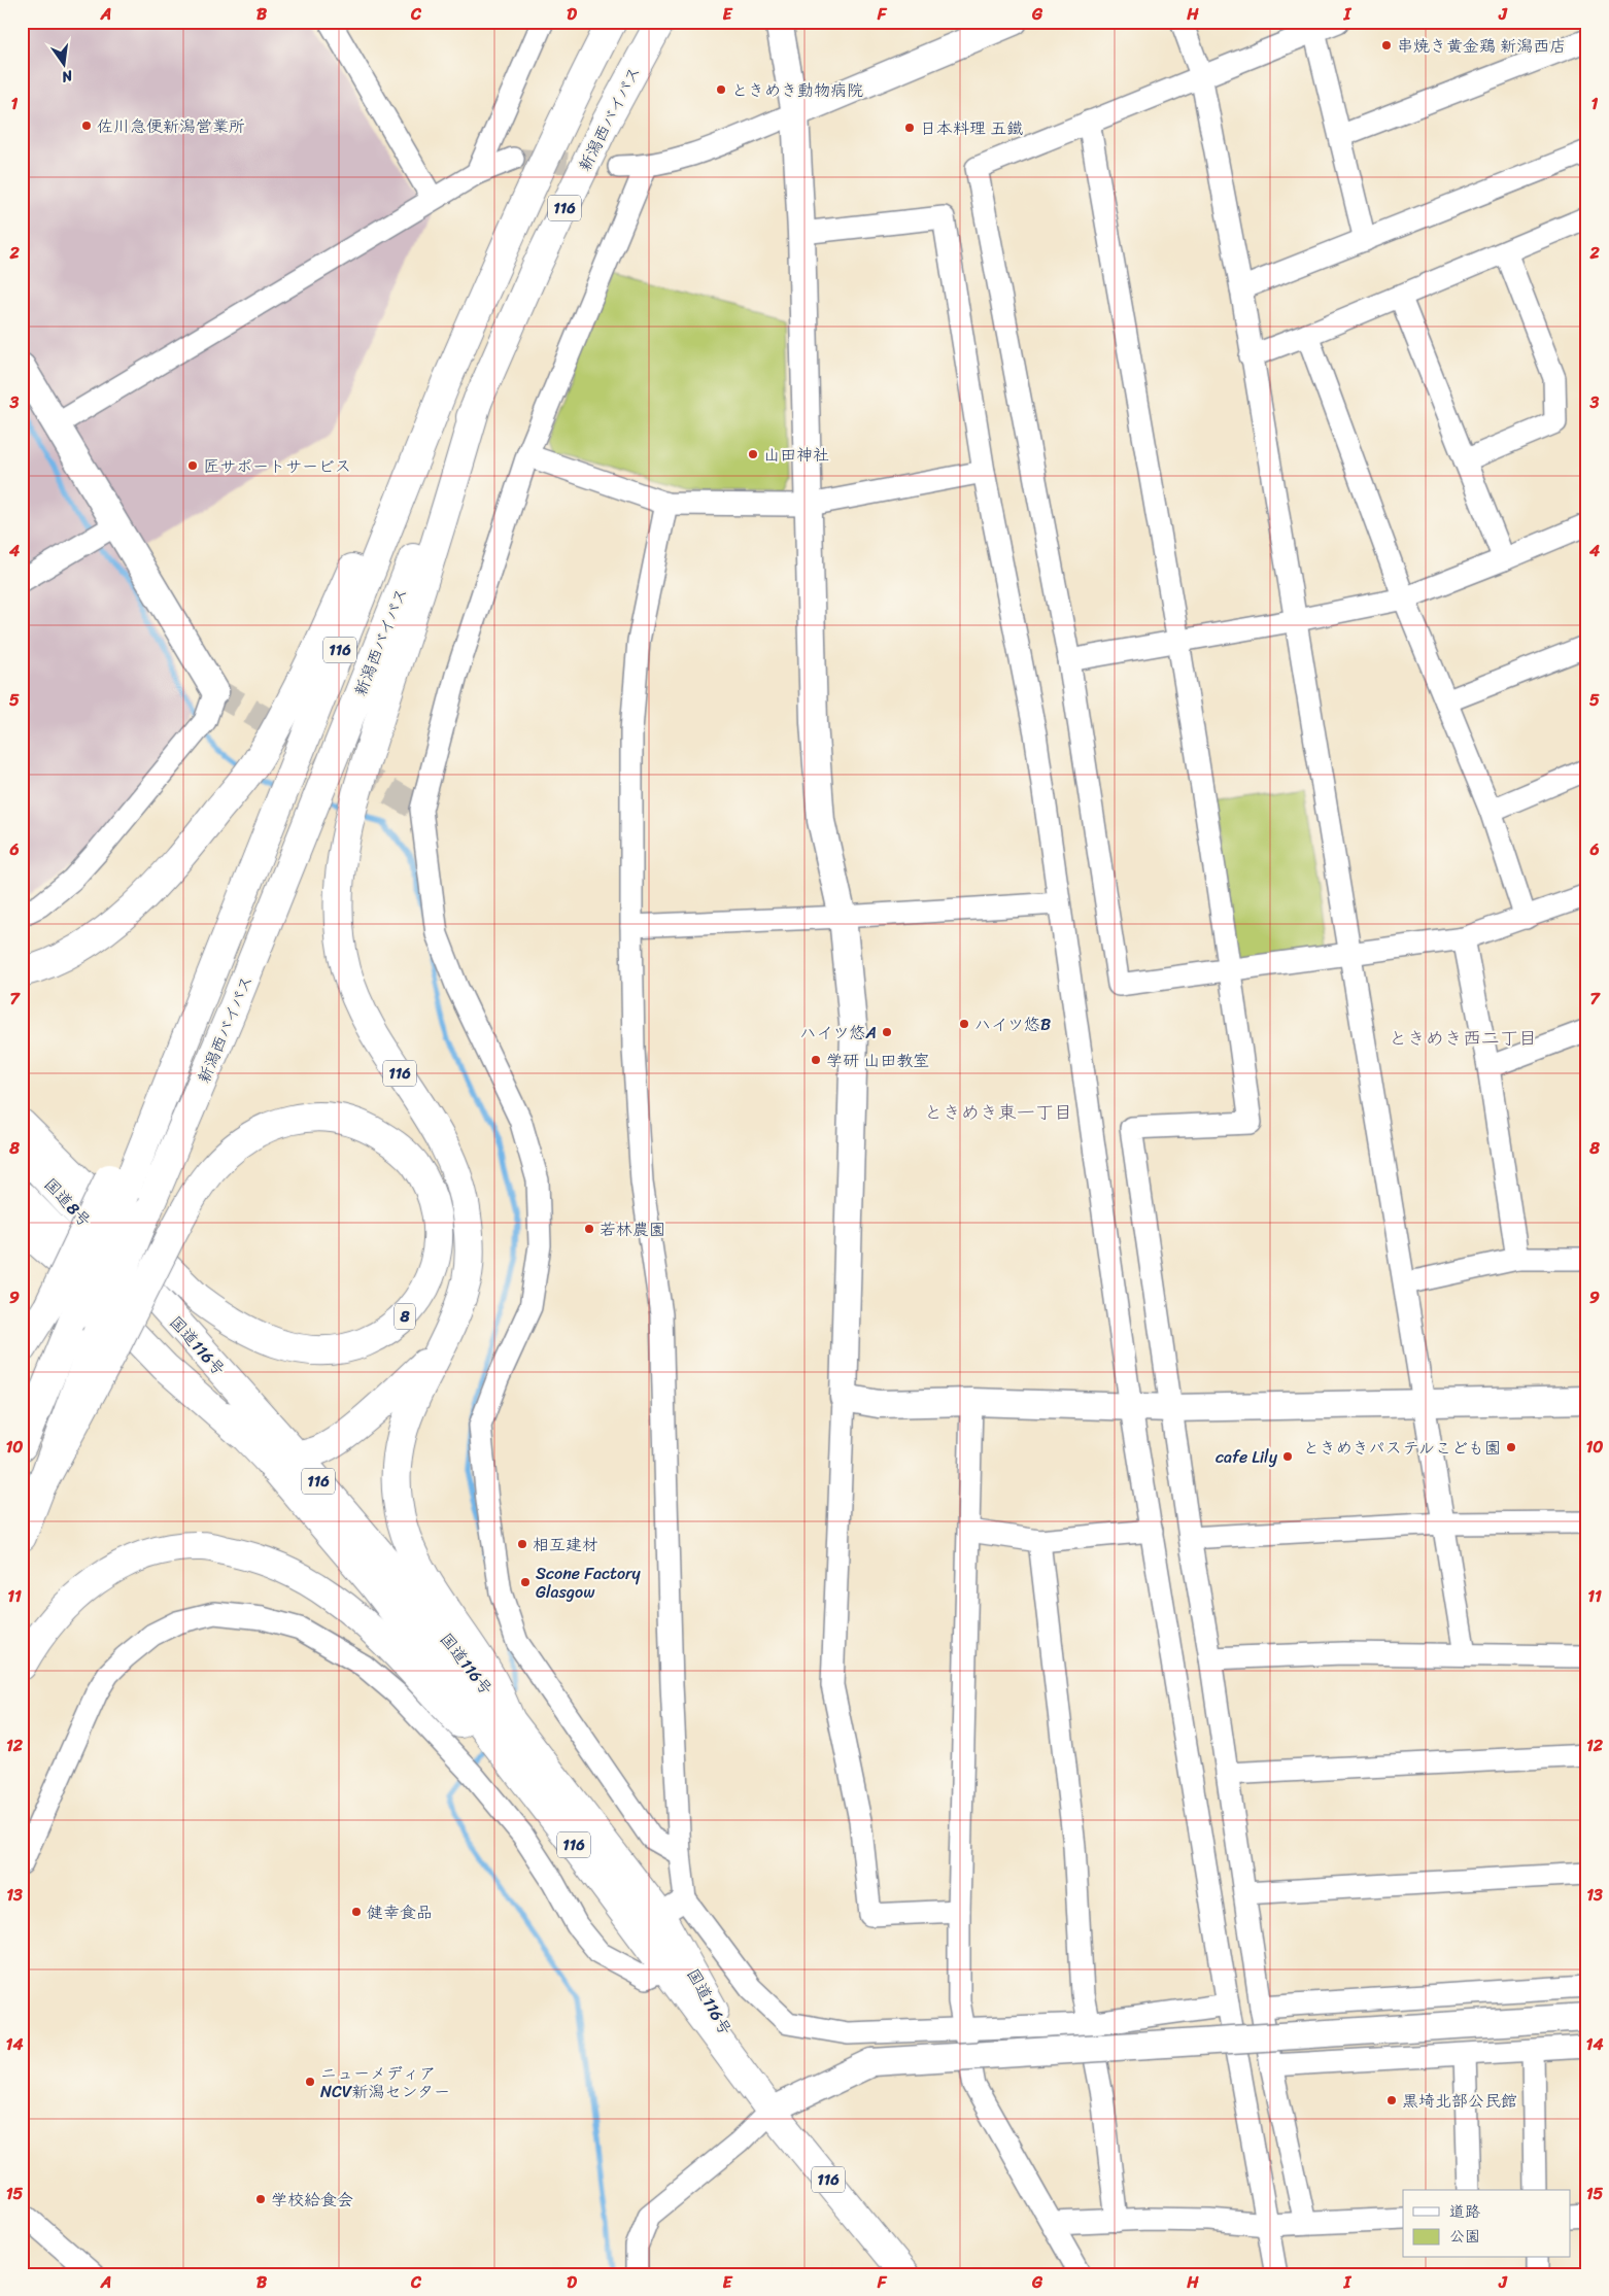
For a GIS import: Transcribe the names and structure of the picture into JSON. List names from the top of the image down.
{
  "streets": {
    "highway": [
      "新潟西バイパス",
      "116",
      "国道8号",
      "8",
      "国道116号"
    ]
  },
  "crossings": [
    ["新潟西バイパス", "116"],
    ["新潟西バイパス", "国道8号"],
    ["新潟西バイパス", "8"],
    ["新潟西バイパス", "国道116号"],
    ["116", "国道8号"],
    ["116", "8"],
    ["116", "国道116号"],
    ["国道8号", "8"],
    ["国道8号", "国道116号"],
    ["8", "国道116号"]
  ],
  "districts": ["ときめき西二丁目", "ときめき東一丁目"],
  "places": [
    "串焼き黄金鶏 新潟西店",
    "ときめき動物病院",
    "佐川急便新潟営業所",
    "日本料理 五鐵",
    "山田神社",
    "匠サポートサービス",
    "ハイツ悠B",
    "ハイツ悠A",
    "学研 山田教室",
    "若林農園",
    "ときめきパステルこども園",
    "cafe Lily",
    "相互建材",
    "Scone Factory Glasgow",
    "健幸食品",
    "ニューメディア NCV新潟センター",
    "黒埼北部公民館",
    "学校給食会"
  ],
  "legend": ["道路", "公園"],
  "north": "bottom",
  "grid": {
    "columns": [
      "A",
      "B",
      "C",
      "D",
      "E",
      "F",
      "G",
      "H",
      "I",
      "J"
    ],
    "rows": [
      "1",
      "2",
      "3",
      "4",
      "5",
      "6",
      "7",
      "8",
      "9",
      "10",
      "11",
      "12",
      "13",
      "14",
      "15"
    ]
  }
}
